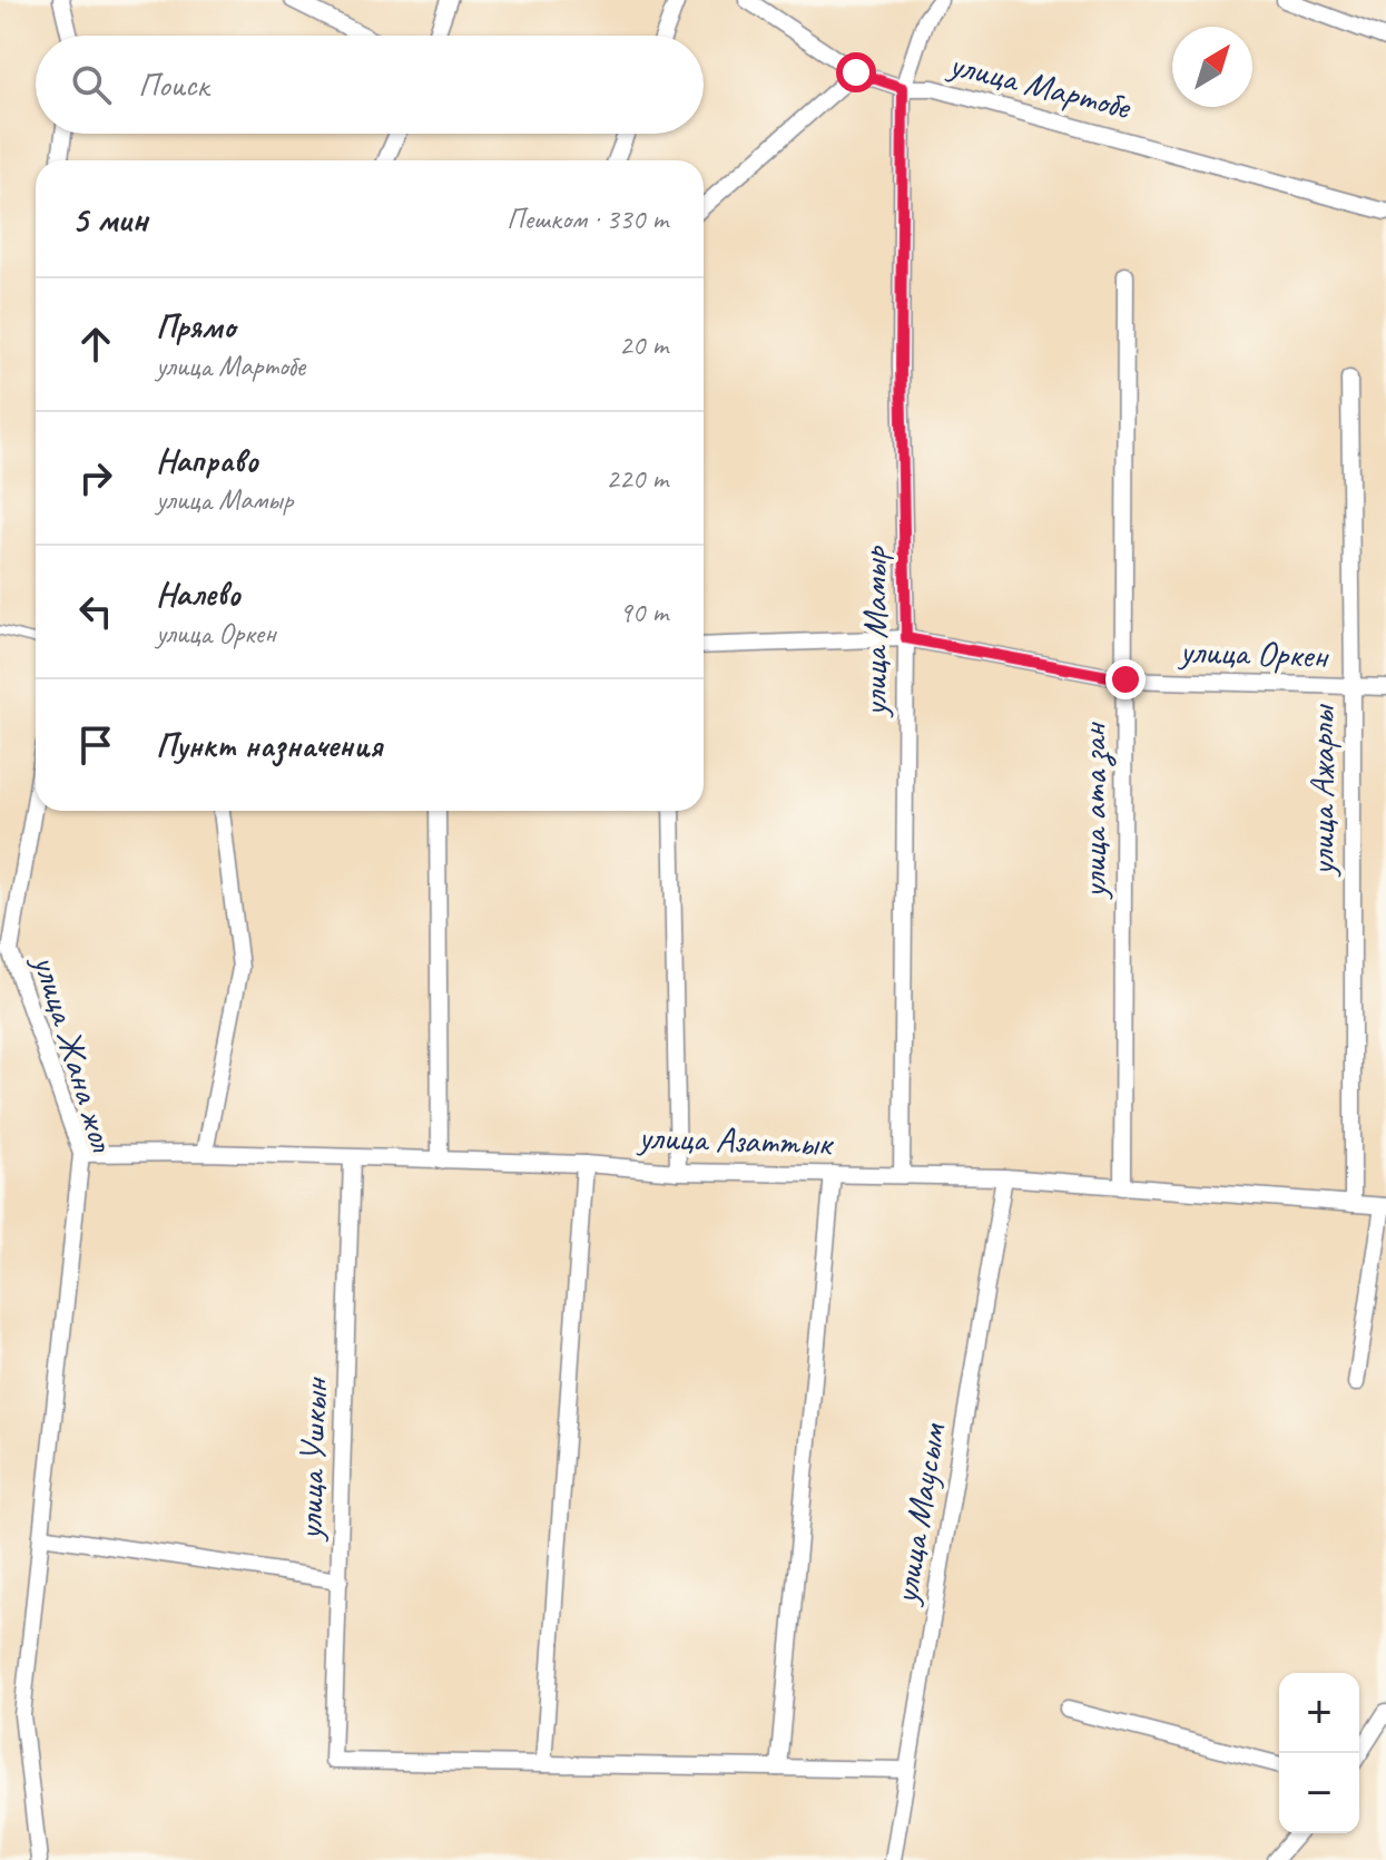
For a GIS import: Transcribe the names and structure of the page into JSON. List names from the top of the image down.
{
  "streets": {
    "street": [
      "улица Мартобе",
      "улица Мамыр",
      "улица Оркен",
      "улица Ажарлы",
      "улица ата зан",
      "улица Жана жол",
      "улица Азаттык",
      "улица Ушкын",
      "улица Маусым"
    ]
  },
  "crossings": [
    ["улица Мартобе", "улица Мамыр"],
    ["улица Мамыр", "улица Оркен"],
    ["улица Мамыр", "улица Азаттык"],
    ["улица Оркен", "улица Ажарлы"],
    ["улица Оркен", "улица ата зан"],
    ["улица Ажарлы", "улица Азаттык"],
    ["улица ата зан", "улица Азаттык"],
    ["улица Жана жол", "улица Азаттык"],
    ["улица Азаттык", "улица Ушкын"],
    ["улица Азаттык", "улица Маусым"]
  ],
  "north": "top right",
  "page": {
    "search": "Поиск",
    "heading": ["5 мин", "Пешком · 330 m"],
    "list": [
      ["Прямо", "улица Мартобе", "20 m"],
      ["Направо", "улица Мамыр", "220 m"],
      ["Налево", "улица Оркен", "90 m"],
      "Пункт назначения"
    ],
    "map_buttons": ["+", "−"]
  }
}
